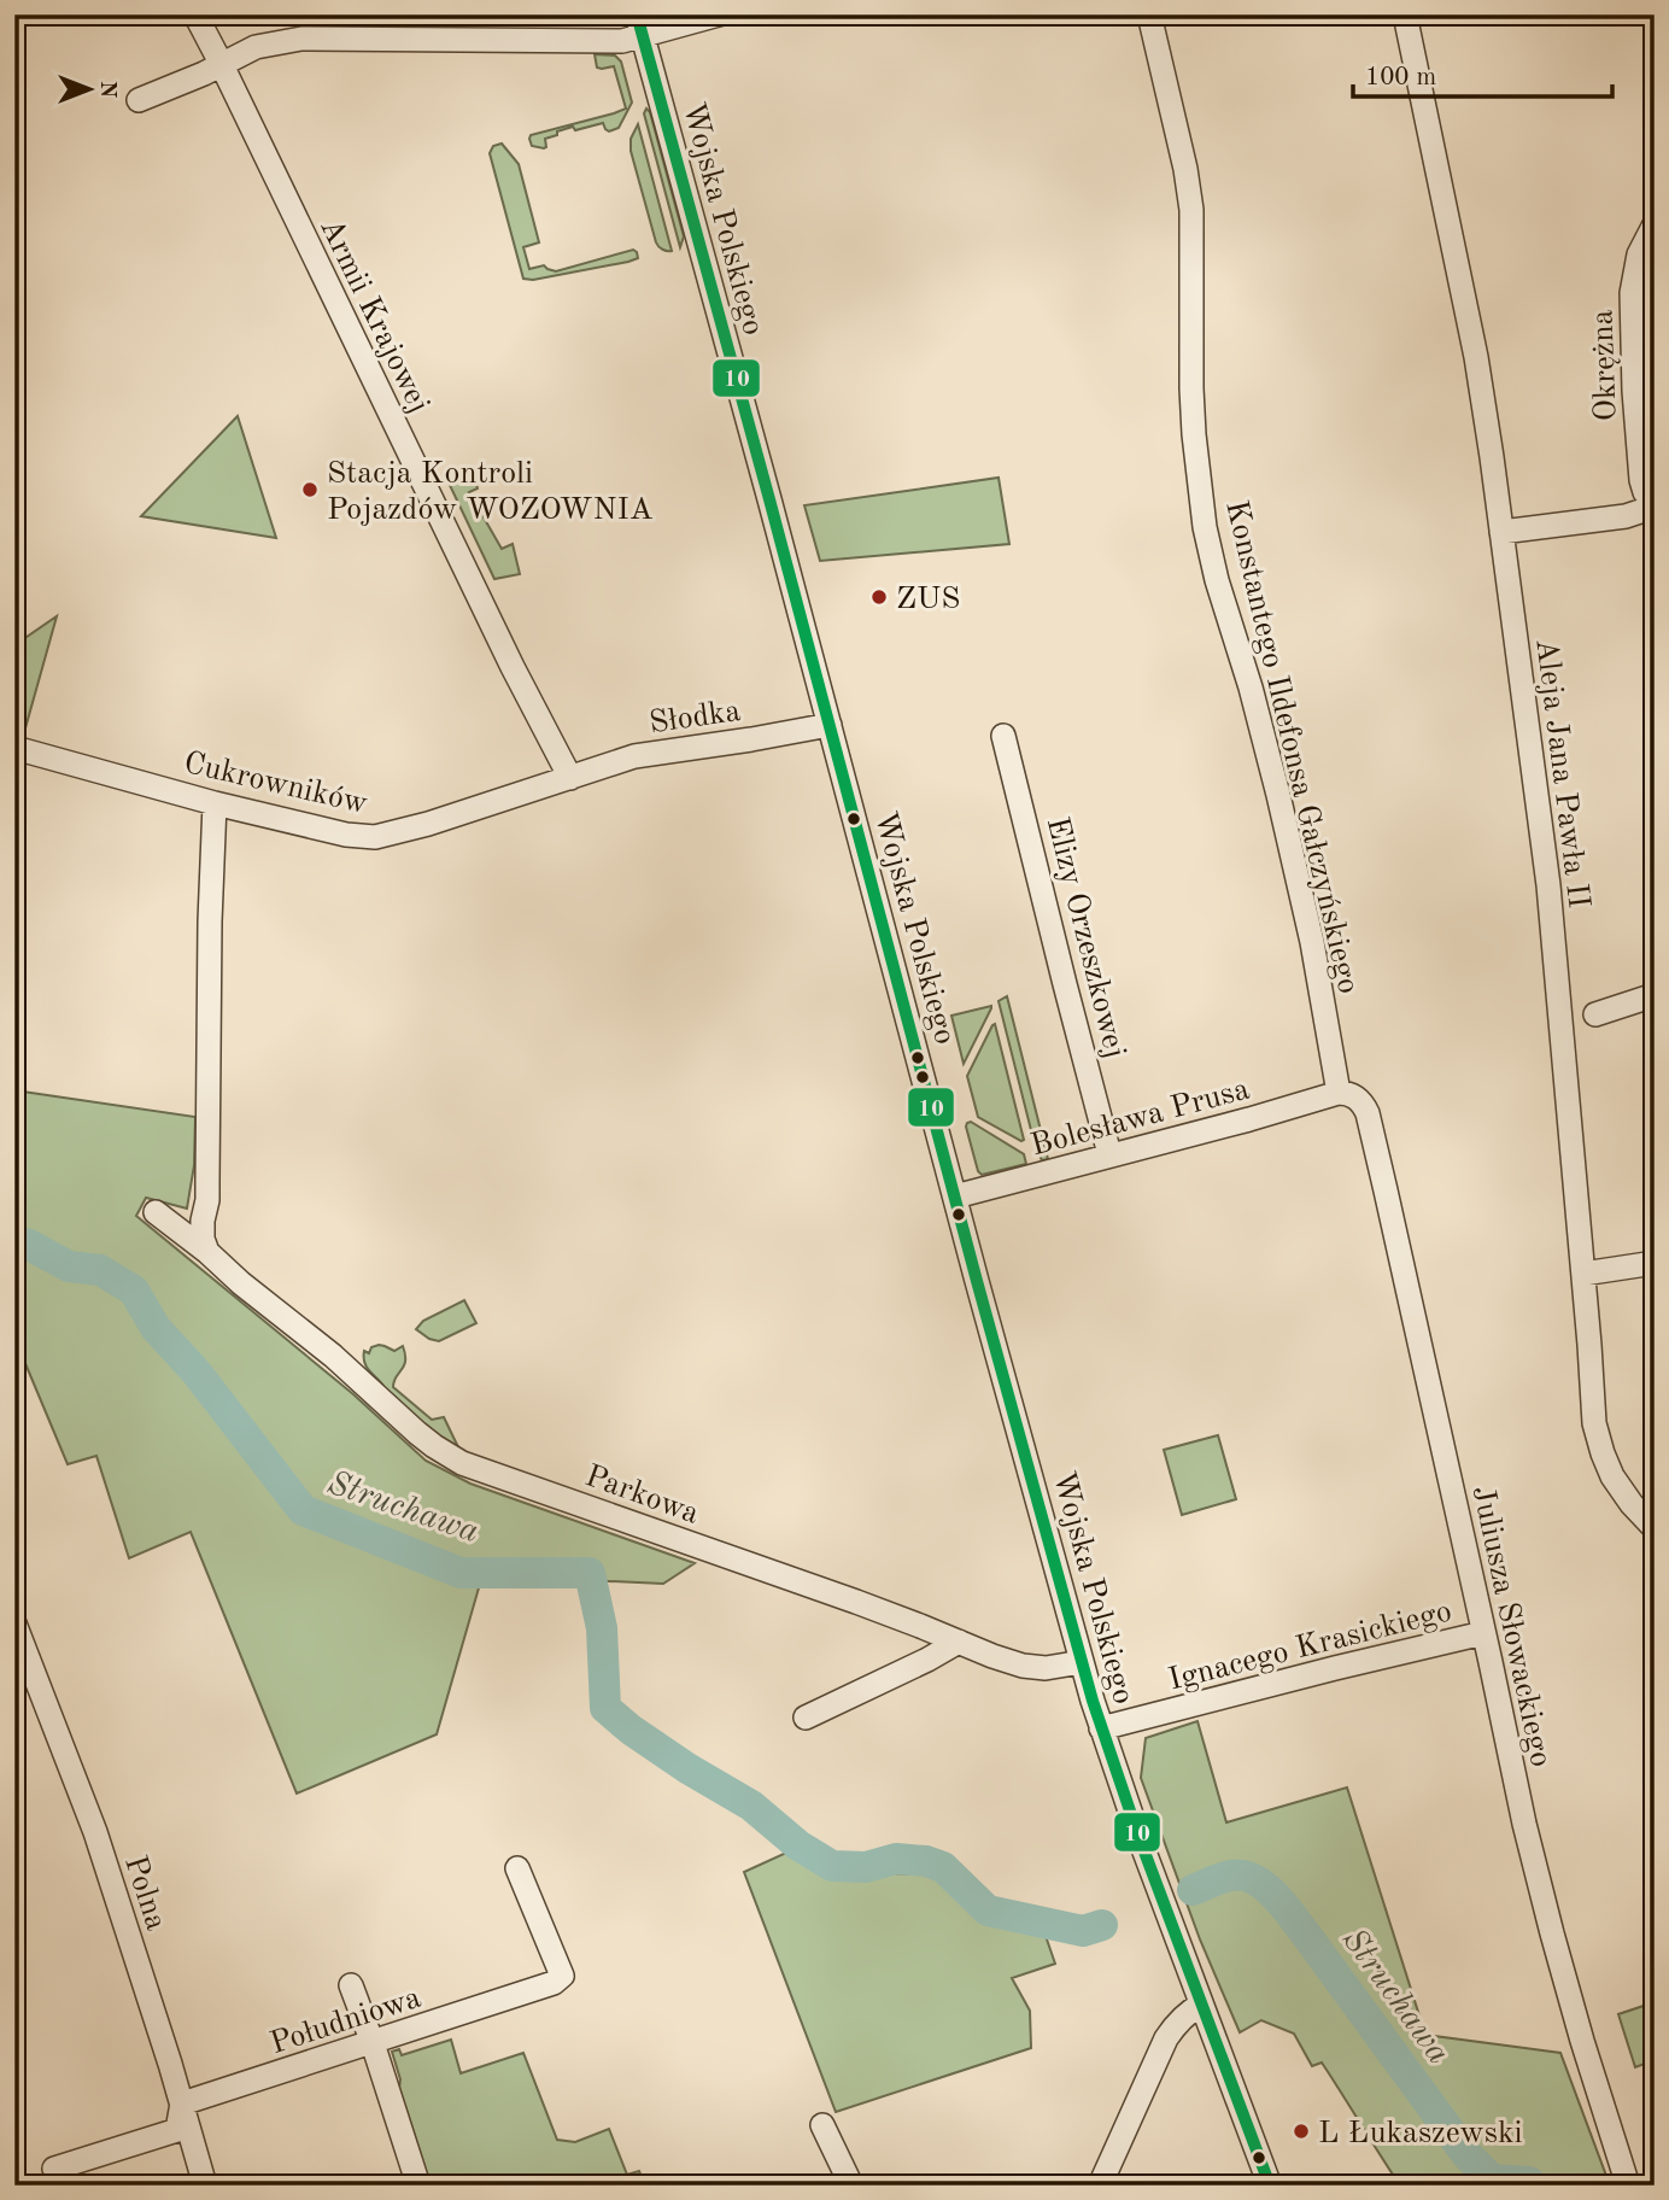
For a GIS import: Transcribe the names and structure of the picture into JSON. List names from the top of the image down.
{
  "streets": {
    "street": [
      "Wojska Polskiego",
      "Armii Krajowej",
      "Okrężna",
      "Słodka",
      "Konstantego Ildefonsa Gałczyńskiego",
      "Aleja Jana Pawła II",
      "Cukrowników",
      "Elizy Orzeszkowej",
      "Bolesława Prusa",
      "Parkowa",
      "Juliusza Słowackiego",
      "Ignacego Krasickiego",
      "Polna",
      "Południowa"
    ]
  },
  "crossings": [
    ["Wojska Polskiego", "Słodka"],
    ["Wojska Polskiego", "Bolesława Prusa"],
    ["Wojska Polskiego", "Parkowa"],
    ["Wojska Polskiego", "Ignacego Krasickiego"],
    ["Armii Krajowej", "Słodka"],
    ["Armii Krajowej", "Cukrowników"],
    ["Słodka", "Cukrowników"],
    ["Konstantego Ildefonsa Gałczyńskiego", "Bolesława Prusa"],
    ["Konstantego Ildefonsa Gałczyńskiego", "Juliusza Słowackiego"],
    ["Elizy Orzeszkowej", "Bolesława Prusa"],
    ["Bolesława Prusa", "Juliusza Słowackiego"],
    ["Juliusza Słowackiego", "Ignacego Krasickiego"],
    ["Polna", "Południowa"]
  ],
  "water": ["Struchawa"],
  "places": ["Stacja Kontroli Pojazdów WOZOWNIA", "ZUS", "L Łukaszewski"],
  "lines": ["transit line 10"],
  "scale_bar": "100 m",
  "north": "right"
}
